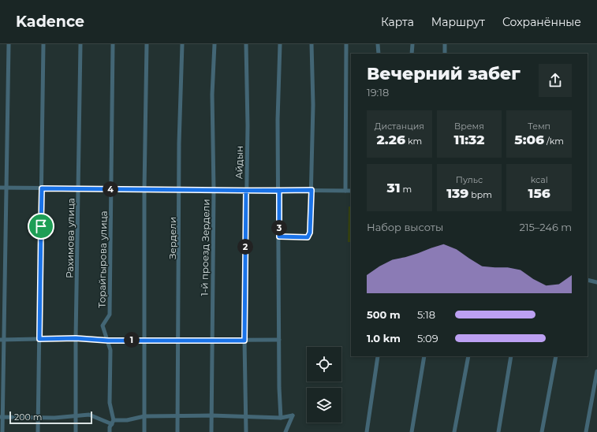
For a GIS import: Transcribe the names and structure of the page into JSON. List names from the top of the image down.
{
  "streets": {
    "street": [
      "Айдын",
      "Рахимова улица",
      "Зердели",
      "1-й проезд Зердели",
      "Торайгырова улица"
    ]
  },
  "scale_bar": "200 m",
  "page": {
    "header": "Kadence",
    "nav": ["Карта", "Маршрут", "Сохранённые"],
    "heading": ["Вечерний забег", "19:18"],
    "stats": [
      ["Дистанция", "2.26 km"],
      ["Время", "11:32"],
      ["Темп", "5:06 /km"],
      ["31 m"],
      ["Пульс", "139 bpm"],
      ["kcal", "156"]
    ],
    "pins": [
      "4",
      "3",
      "2",
      "1"
    ],
    "chart": ["Набор высоты", "215–246 m"],
    "list": [
      {
        "name": "500 m",
        "note": "5:18"
      },
      {
        "name": "1.0 km",
        "note": "5:09"
      }
    ],
    "scale": "200 m"
  }
}
